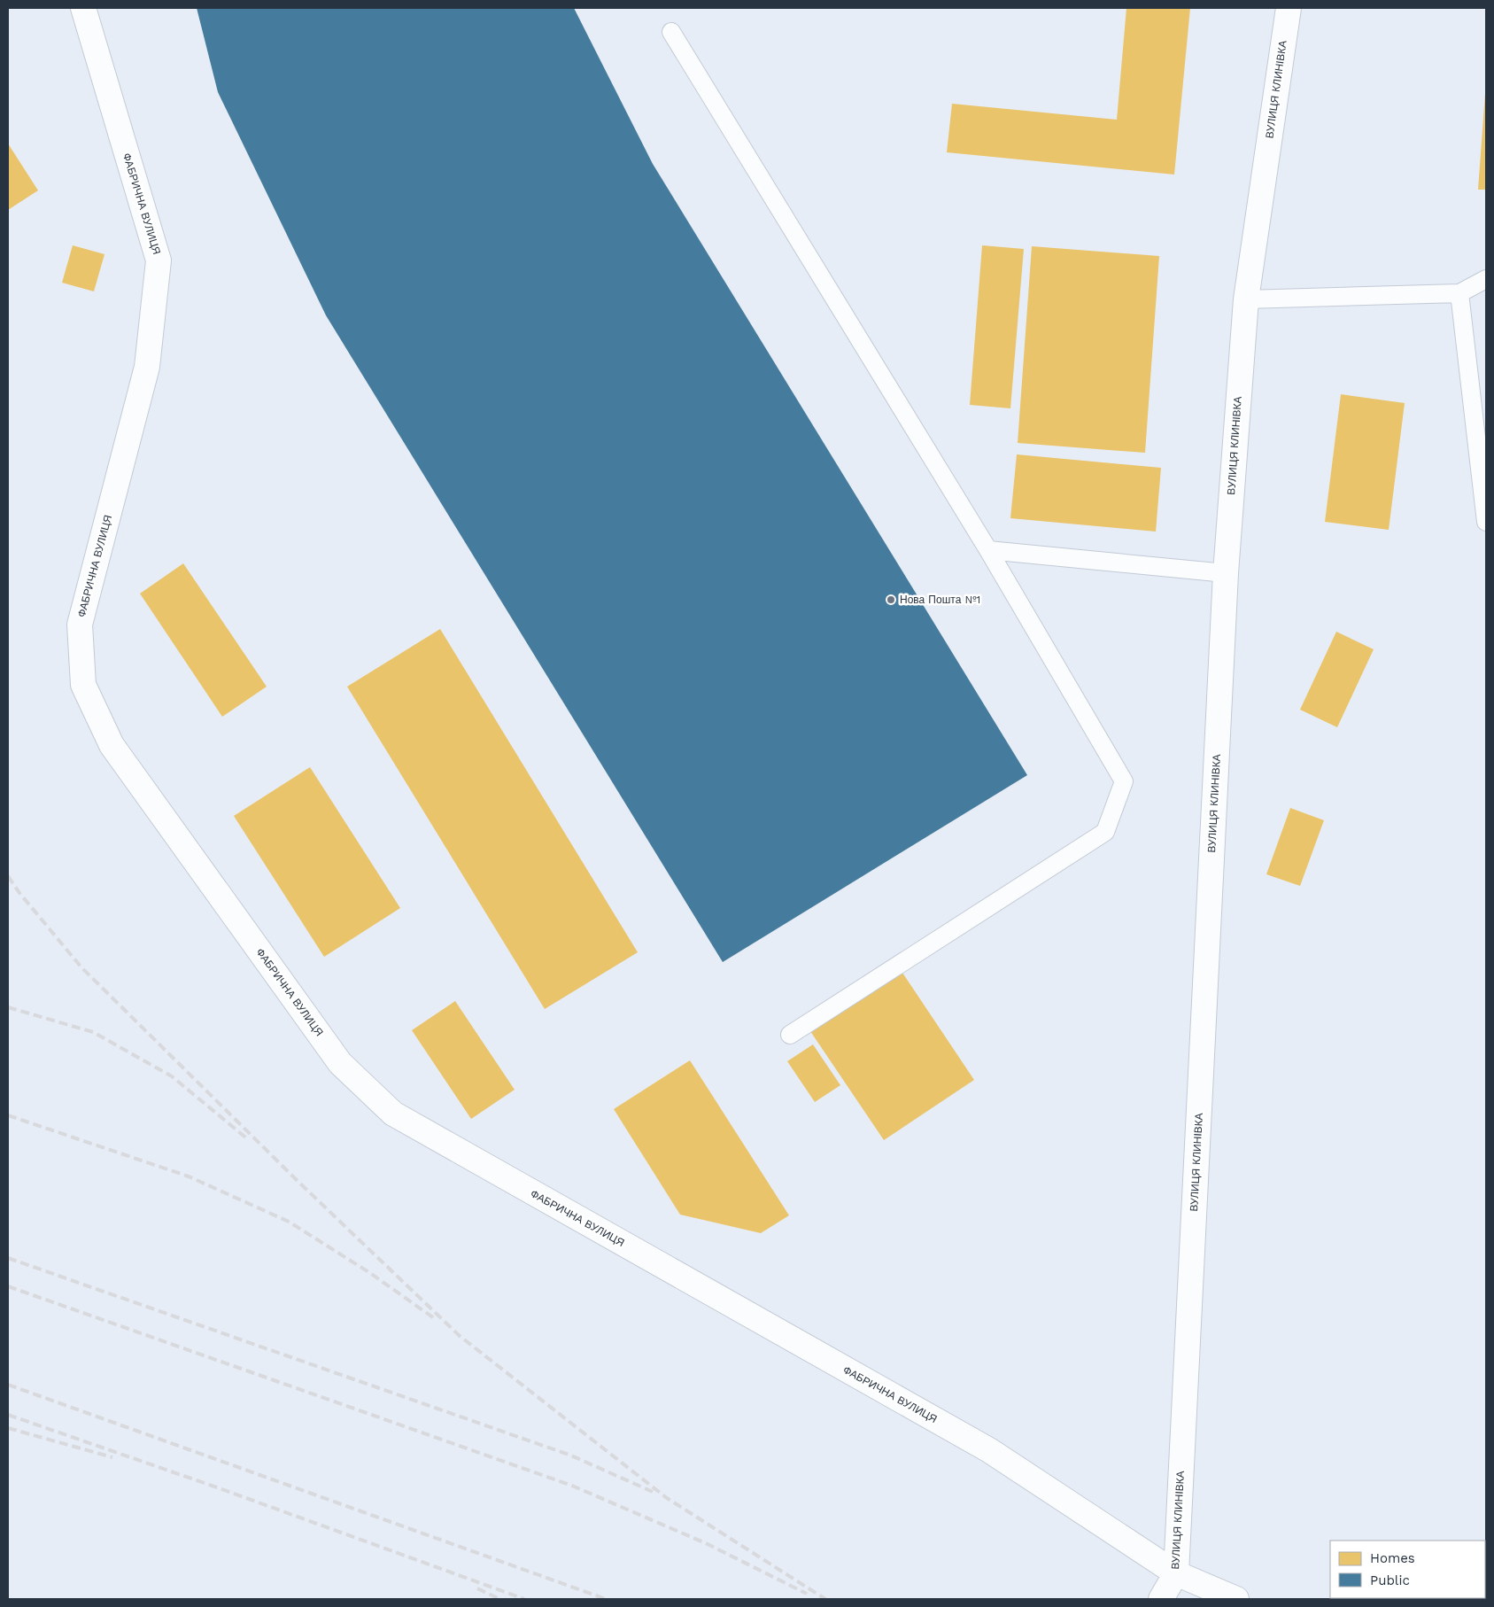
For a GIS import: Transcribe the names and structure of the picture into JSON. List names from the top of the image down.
{
  "streets": {
    "street": ["ВУЛИЦЯ КЛИНІВКА", "ФАБРИЧНА ВУЛИЦЯ"]
  },
  "crossings": [
    ["ВУЛИЦЯ КЛИНІВКА", "ФАБРИЧНА ВУЛИЦЯ"]
  ],
  "places": ["Нова Пошта №1"],
  "legend": ["Homes", "Public"]
}
